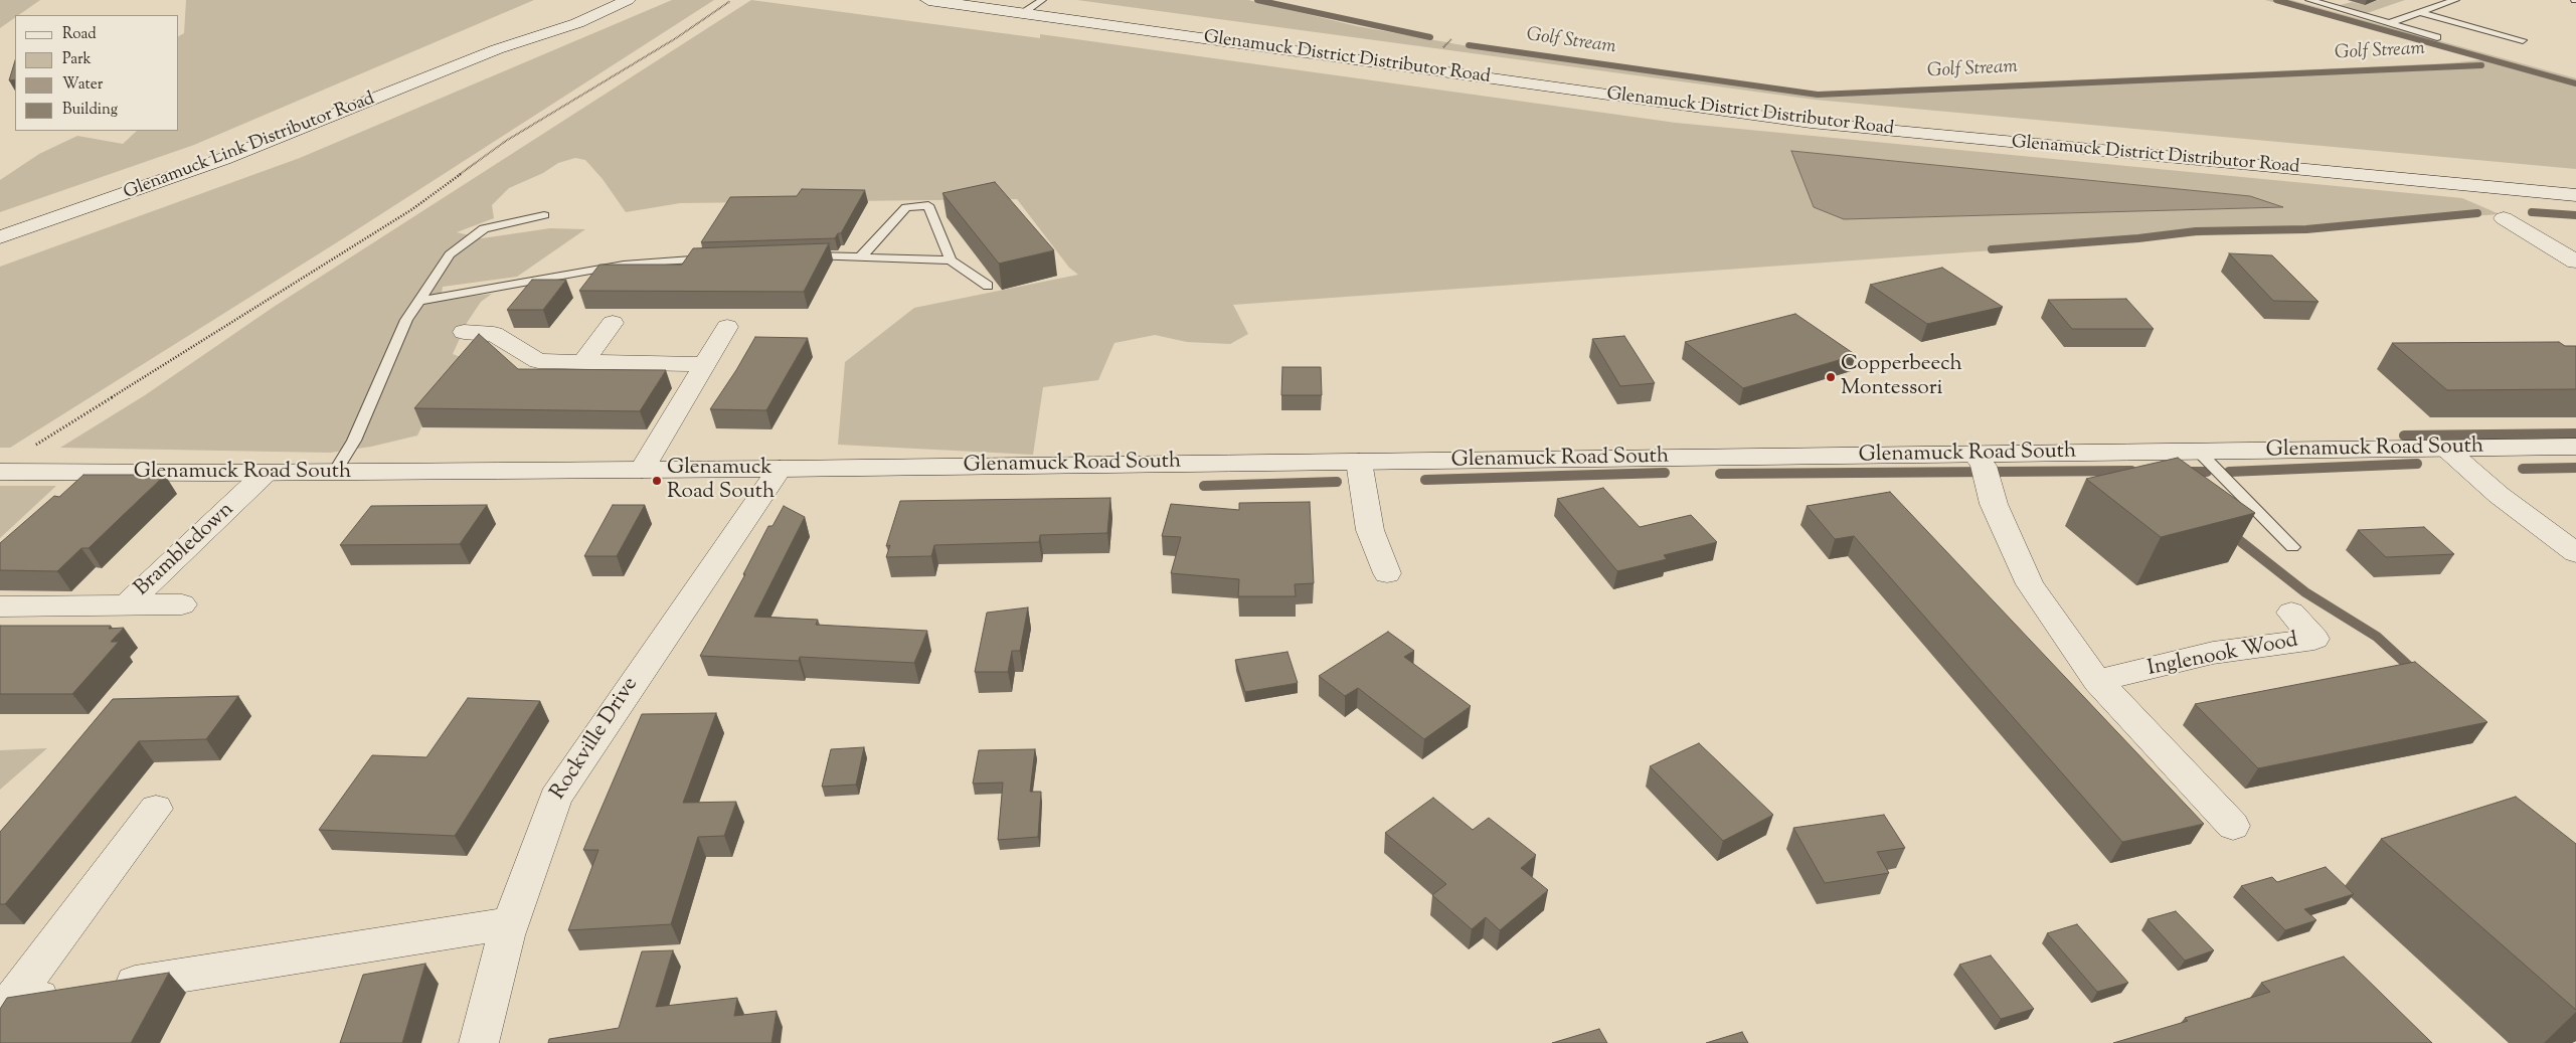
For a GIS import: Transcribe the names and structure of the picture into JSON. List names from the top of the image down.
{
  "streets": {
    "main road": [
      "Glenamuck District Distributor Road",
      "Glenamuck Link Distributor Road",
      "Glenamuck Road South",
      "Brambledown",
      "Inglenook Wood",
      "Rockville Drive"
    ]
  },
  "crossings": [
    ["Glenamuck Road South", "Brambledown"],
    ["Glenamuck Road South", "Rockville Drive"]
  ],
  "water": ["Golf Stream"],
  "places": ["Copperbeech Montessori", "Glenamuck Road South"],
  "legend": [
    "Road",
    "Park",
    "Water",
    "Building"
  ]
}
